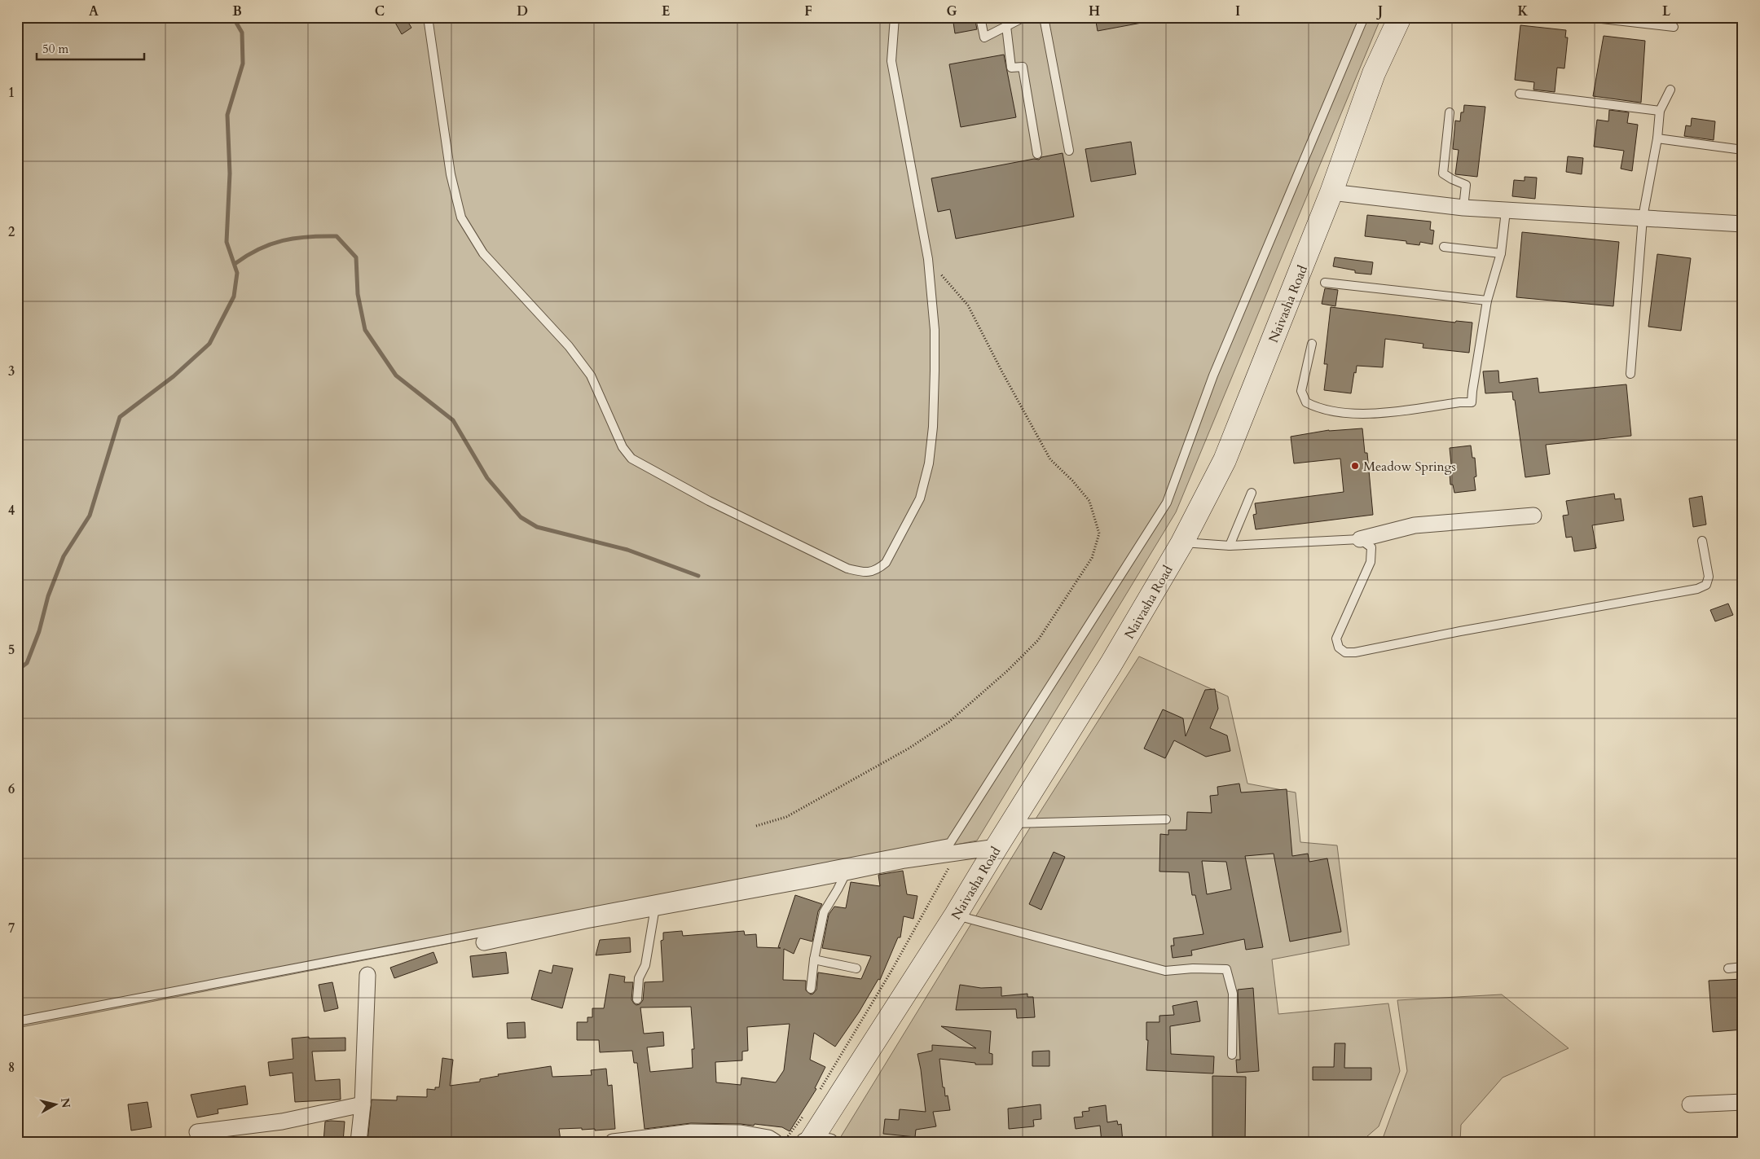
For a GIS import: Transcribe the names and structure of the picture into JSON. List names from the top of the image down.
{
  "streets": {
    "main road": ["Naivasha Road"]
  },
  "places": ["Meadow Springs"],
  "scale_bar": "50 m",
  "north": "right",
  "grid": {
    "columns": [
      "A",
      "B",
      "C",
      "D",
      "E",
      "F",
      "G",
      "H",
      "I",
      "J",
      "K",
      "L"
    ],
    "rows": [
      "1",
      "2",
      "3",
      "4",
      "5",
      "6",
      "7",
      "8"
    ]
  }
}
